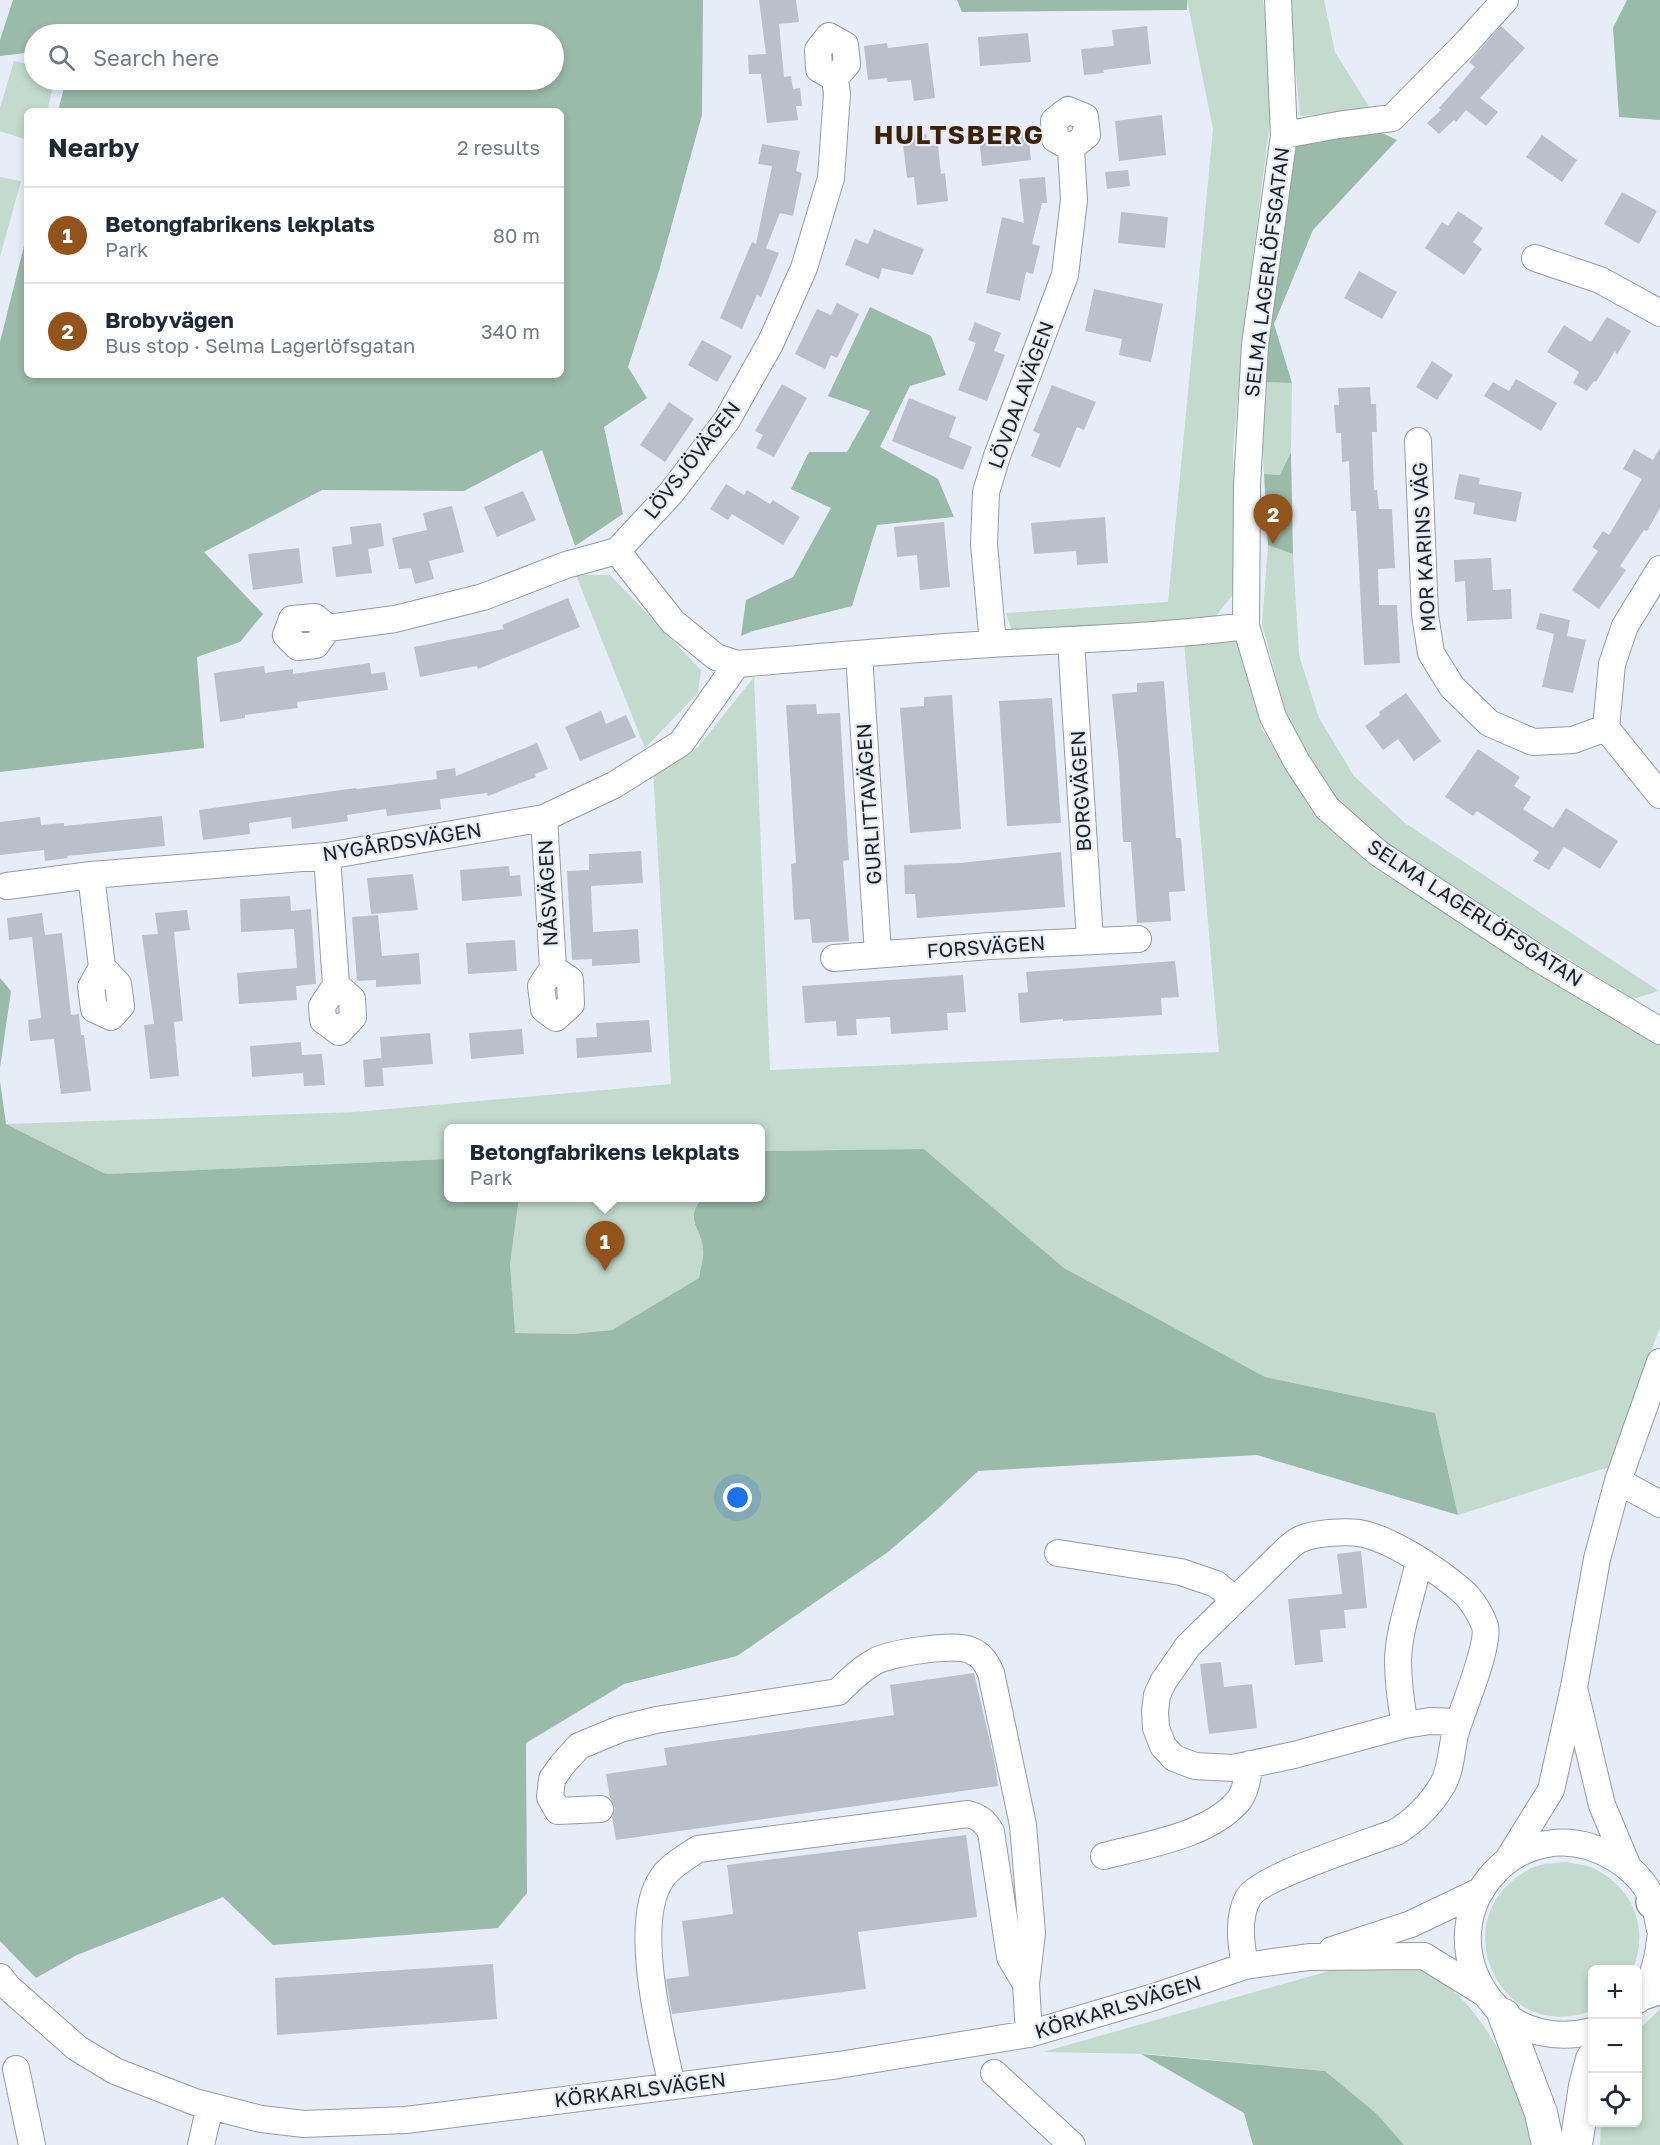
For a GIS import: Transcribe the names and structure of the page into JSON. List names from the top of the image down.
{
  "streets": {
    "street": [
      "SELMA LAGERLÖFSGATAN",
      "LÖVDALAVÄGEN",
      "LÖVSJÖVÄGEN",
      "MOR KARINS VÄG",
      "BORGVÄGEN",
      "GURLITTAVÄGEN",
      "NYGÅRDSVÄGEN",
      "NÅSVÄGEN",
      "FORSVÄGEN",
      "KÖRKARLSVÄGEN"
    ]
  },
  "crossings": [
    ["BORGVÄGEN", "FORSVÄGEN"],
    ["GURLITTAVÄGEN", "FORSVÄGEN"],
    ["NYGÅRDSVÄGEN", "NÅSVÄGEN"]
  ],
  "districts": ["HULTSBERG"],
  "page": {
    "search": "Search here",
    "heading": ["Nearby", "2 results"],
    "list": [
      {
        "mark": "1",
        "name": "Betongfabrikens lekplats",
        "note": "Park",
        "value": "80 m"
      },
      {
        "mark": "2",
        "name": "Brobyvägen",
        "note": "Bus stop · Selma Lagerlöfsgatan",
        "value": "340 m"
      }
    ],
    "pins": ["2", "1"],
    "popup": ["Betongfabrikens lekplats", "Park"],
    "map_buttons": ["+", "−"]
  }
}
